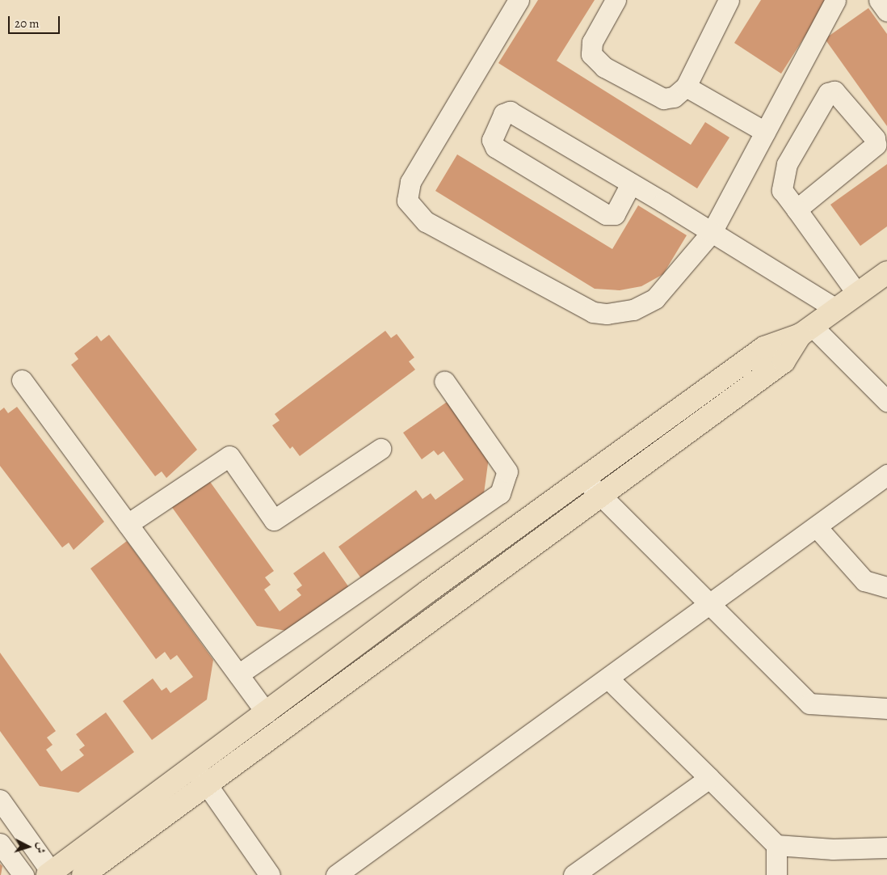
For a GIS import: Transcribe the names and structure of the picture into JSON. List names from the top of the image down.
{
  "scale_bar": "20 m",
  "north": "right"
}
